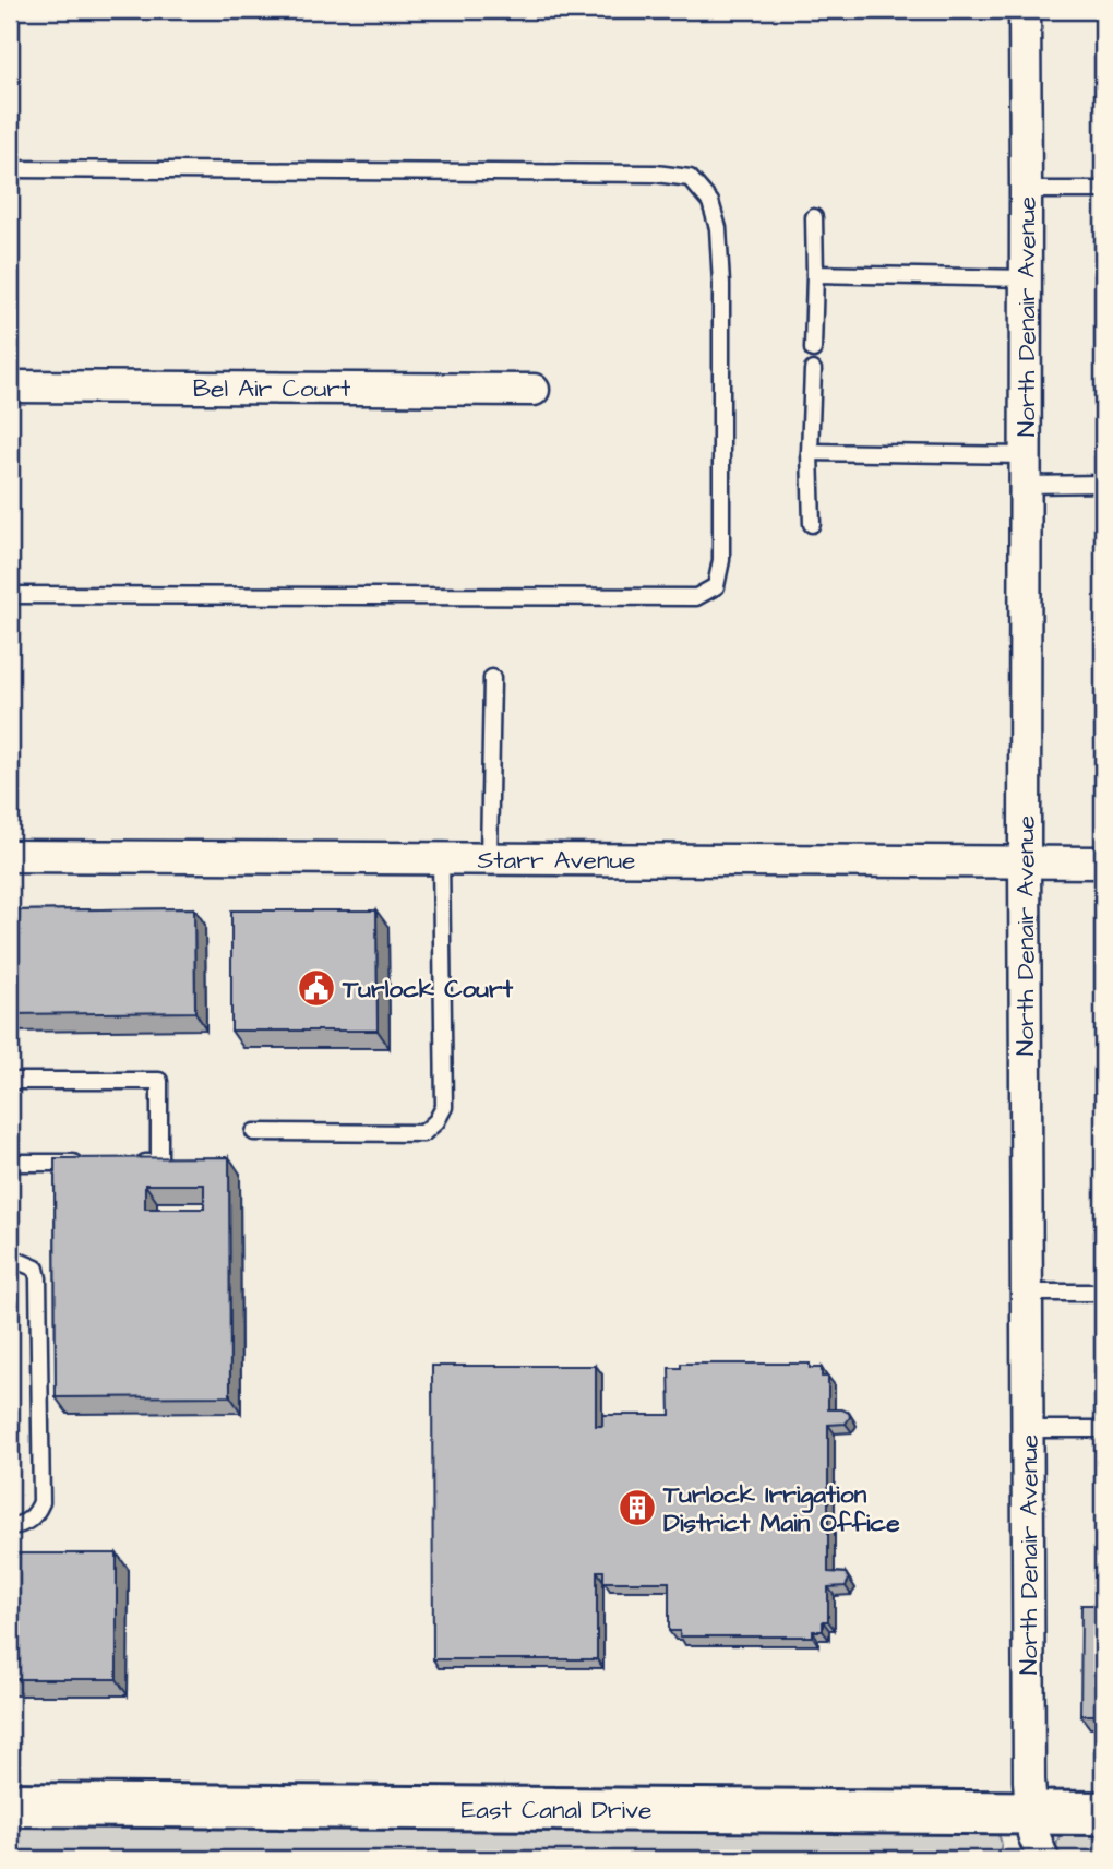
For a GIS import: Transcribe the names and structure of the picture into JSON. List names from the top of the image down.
{
  "streets": {
    "main road": ["East Canal Drive"],
    "street": ["North Denair Avenue", "Bel Air Court", "Starr Avenue"]
  },
  "crossings": [
    ["North Denair Avenue", "Starr Avenue"],
    ["North Denair Avenue", "East Canal Drive"]
  ],
  "places": {
    "public building": ["Turlock Court"],
    "building": ["Turlock Irrigation District Main Office"]
  }
}
